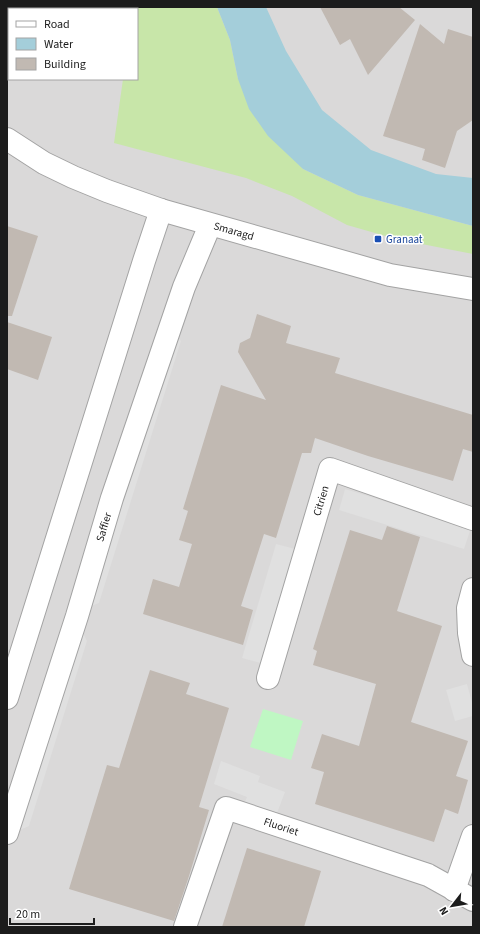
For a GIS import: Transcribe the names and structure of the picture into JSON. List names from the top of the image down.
{
  "streets": {
    "street": [
      "Smaragd",
      "Citrien",
      "Saffier",
      "Fluoriet"
    ]
  },
  "crossings": [
    ["Smaragd", "Saffier"]
  ],
  "places": {
    "transit": ["Granaat"]
  },
  "legend": ["Road", "Water", "Building"],
  "scale_bar": "20 m",
  "north": "bottom left"
}
